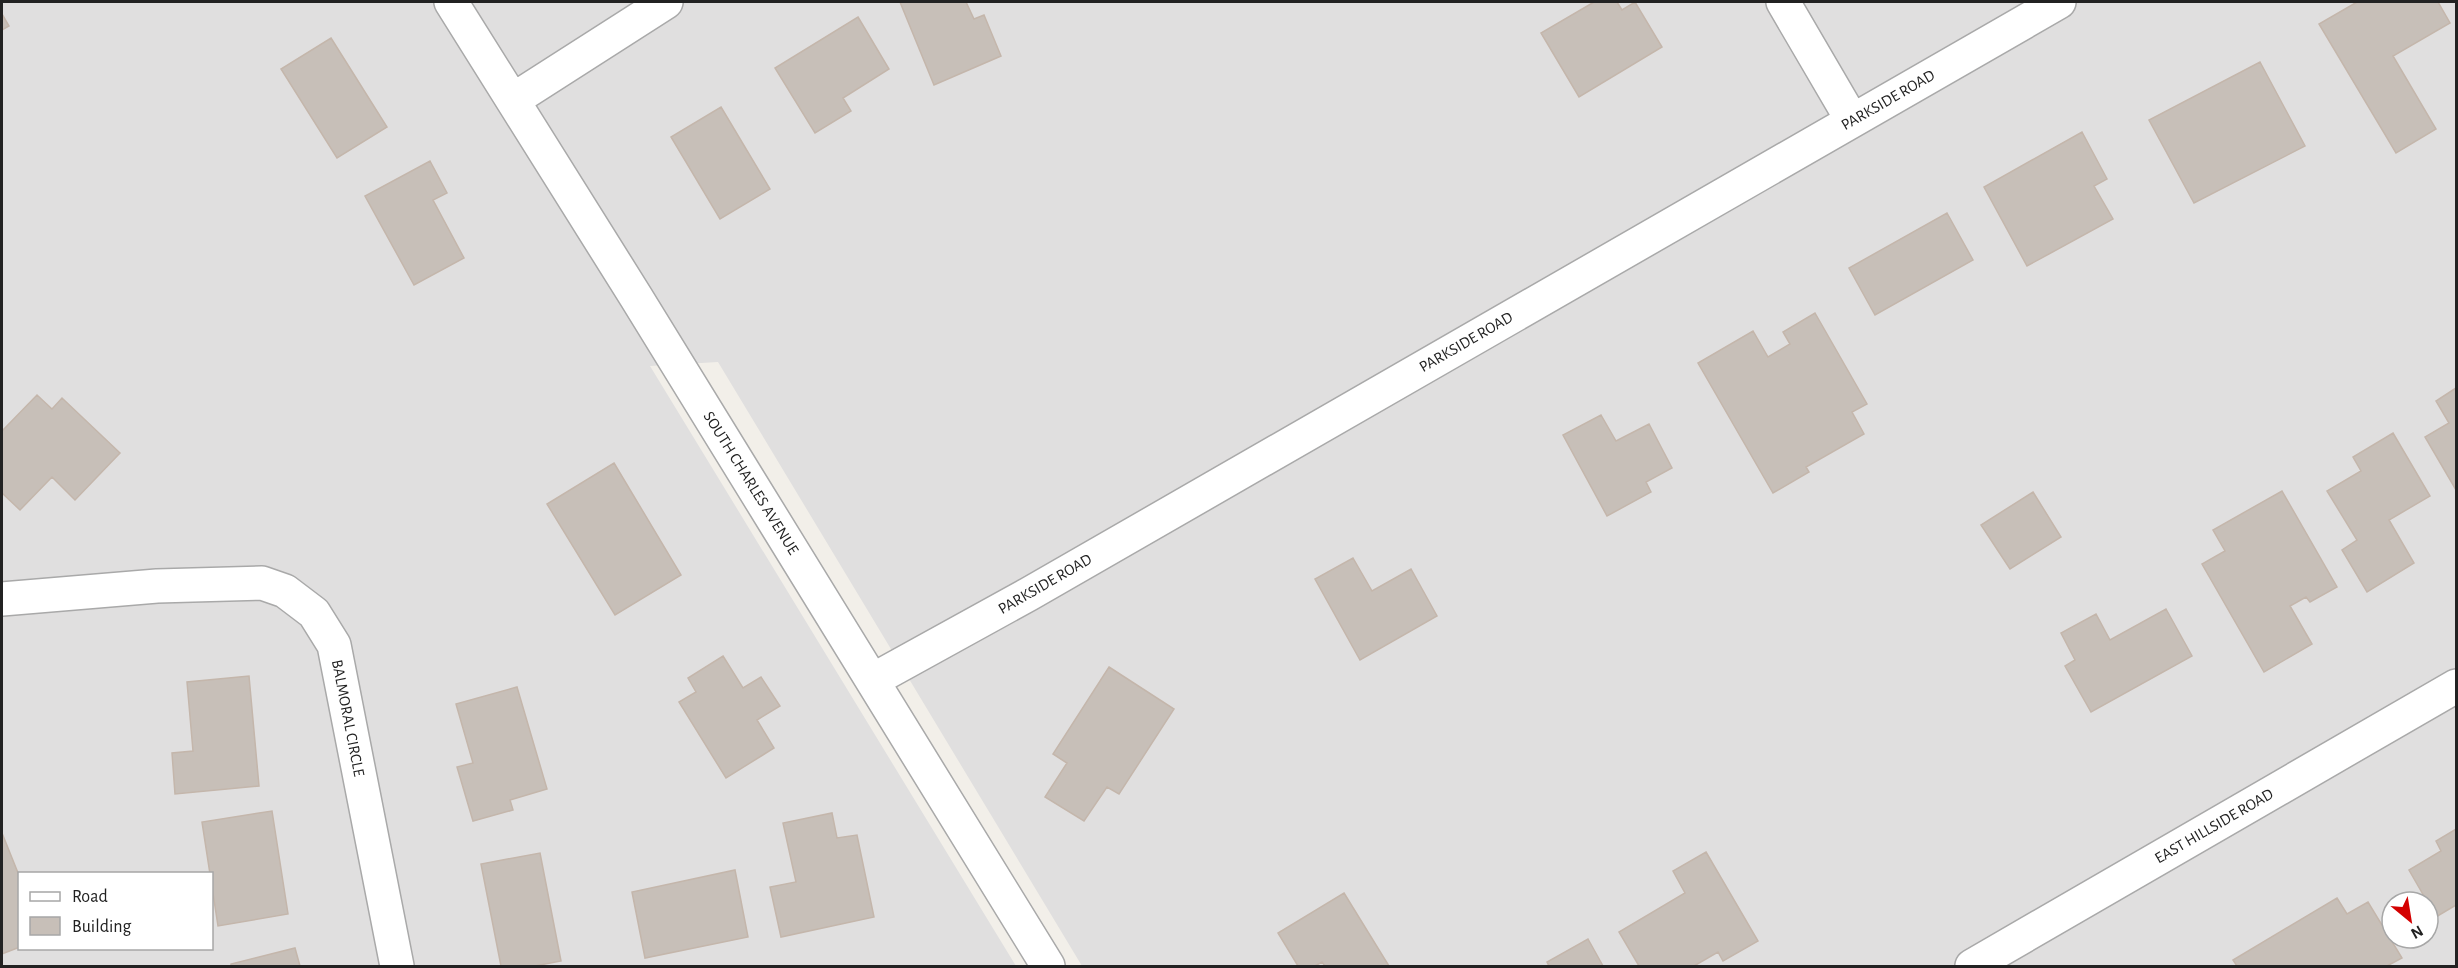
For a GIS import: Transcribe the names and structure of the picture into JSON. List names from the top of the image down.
{
  "streets": {
    "street": [
      "PARKSIDE ROAD",
      "SOUTH CHARLES AVENUE",
      "BALMORAL CIRCLE",
      "EAST HILLSIDE ROAD"
    ]
  },
  "crossings": [
    ["PARKSIDE ROAD", "SOUTH CHARLES AVENUE"]
  ],
  "legend": ["Road", "Building"],
  "north": "bottom right"
}
